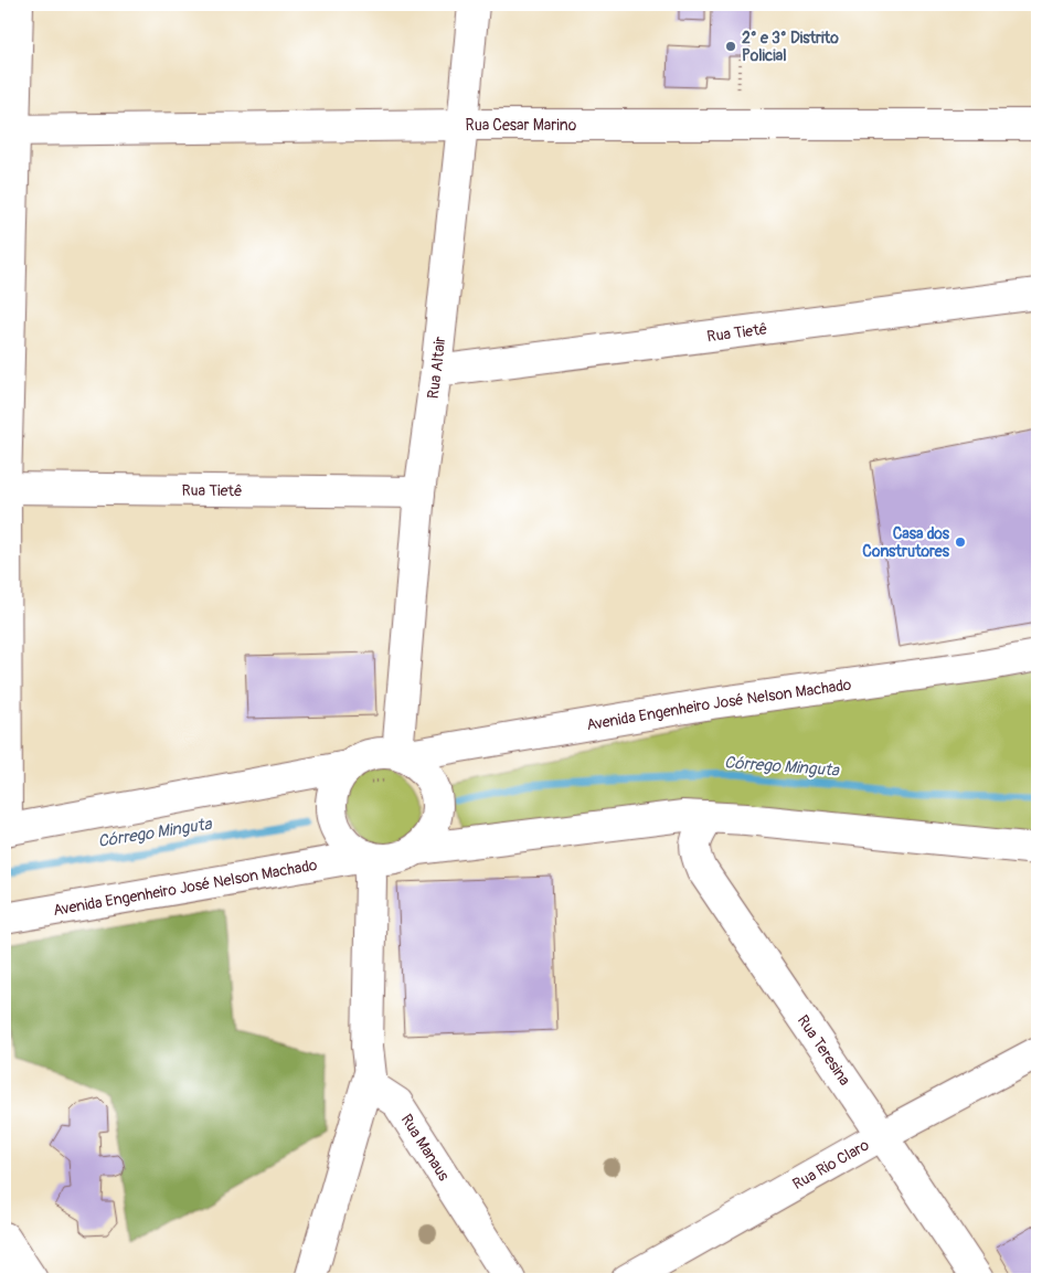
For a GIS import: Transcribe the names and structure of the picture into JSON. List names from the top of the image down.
{
  "streets": {
    "street": [
      "Rua Cesar Marino",
      "Rua Tietê",
      "Rua Altair",
      "Avenida Engenheiro José Nelson Machado",
      "Rua Teresina",
      "Rua Manaus",
      "Rua Rio Claro"
    ]
  },
  "crossings": [
    ["Rua Cesar Marino", "Rua Altair"],
    ["Rua Tietê", "Rua Altair"],
    ["Rua Altair", "Avenida Engenheiro José Nelson Machado"],
    ["Avenida Engenheiro José Nelson Machado", "Rua Teresina"],
    ["Rua Teresina", "Rua Rio Claro"]
  ],
  "water": ["Córrego Minguta"],
  "places": ["2° e 3° Distrito Policial", "Casa dos Construtores"]
}
